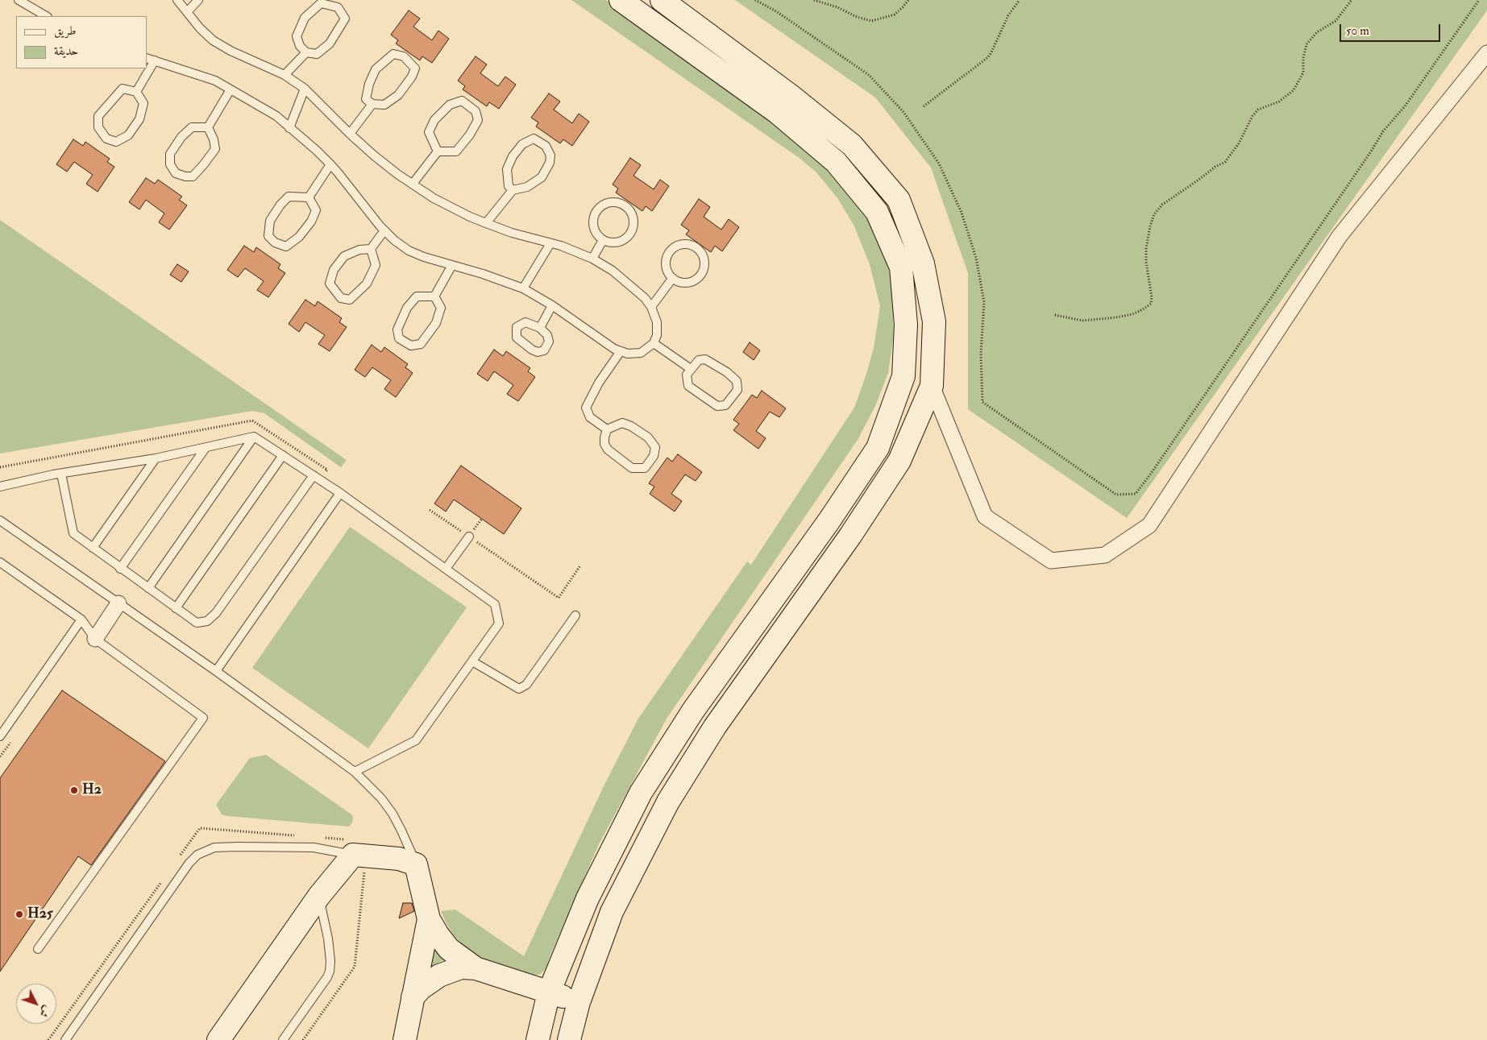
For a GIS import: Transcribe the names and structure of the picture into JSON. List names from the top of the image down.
{
  "places": ["H2", "H25"],
  "legend": ["طريق", "حديقة"],
  "scale_bar": "50 m",
  "north": "bottom right"
}
